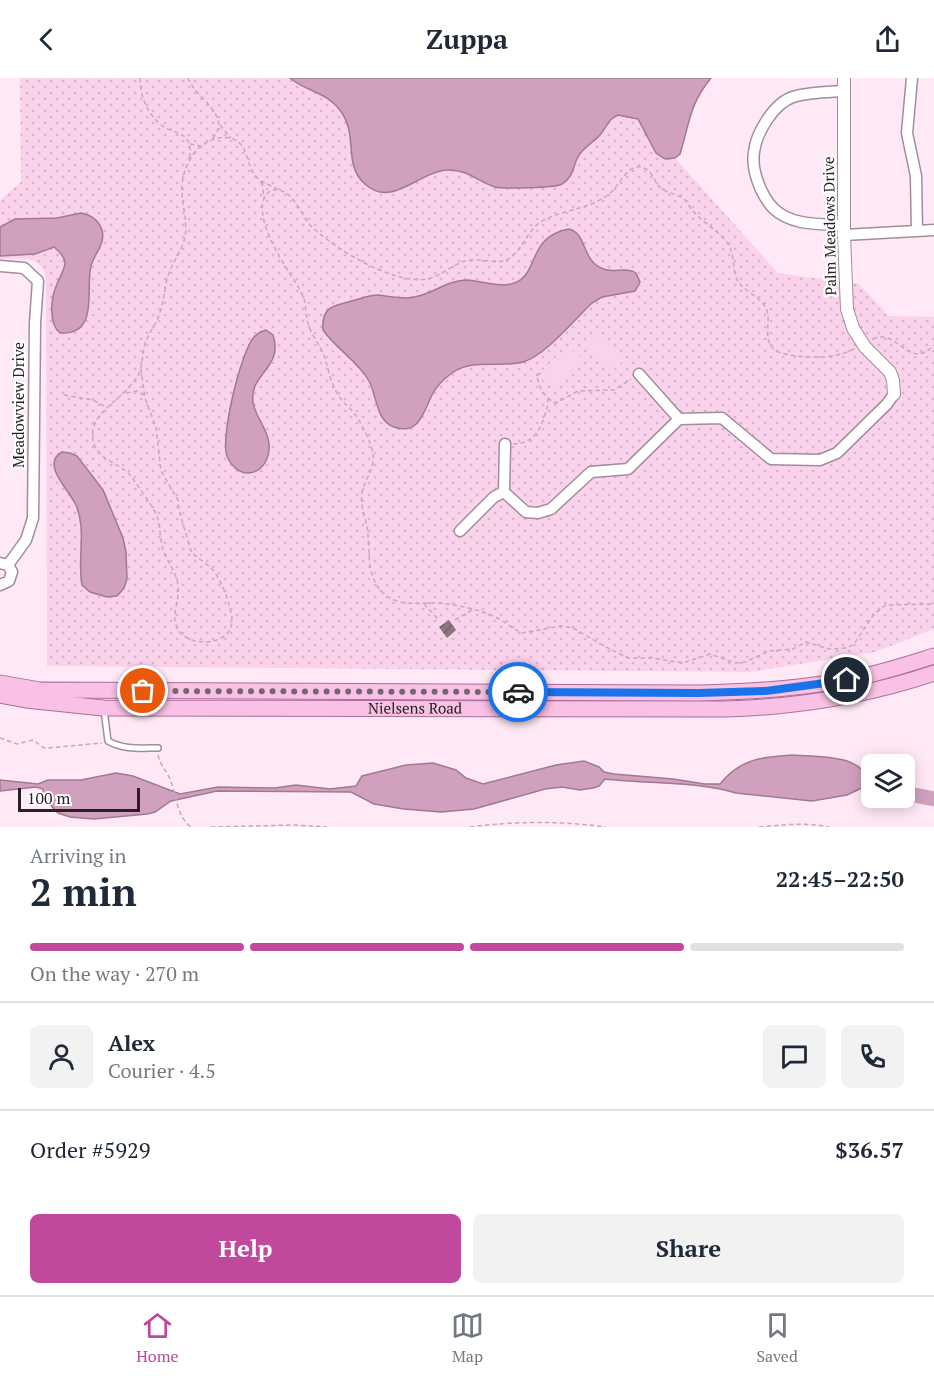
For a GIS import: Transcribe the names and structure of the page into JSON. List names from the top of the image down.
{
  "streets": {
    "main road": ["Nielsens Road"],
    "street": ["Palm Meadows Drive", "Meadowview Drive"]
  },
  "scale_bar": "100 m",
  "page": {
    "header": "Zuppa",
    "scale": "100 m",
    "heading": ["2 min", "Arriving in", "22:45–22:50"],
    "panel": [
      "Alex",
      "Courier · 4.5",
      "Order #5929",
      "$36.57"
    ],
    "bar": "On the way · 270 m",
    "buttons": ["Help", "Share"],
    "tabs": ["Home", "Map", "Saved"]
  }
}
